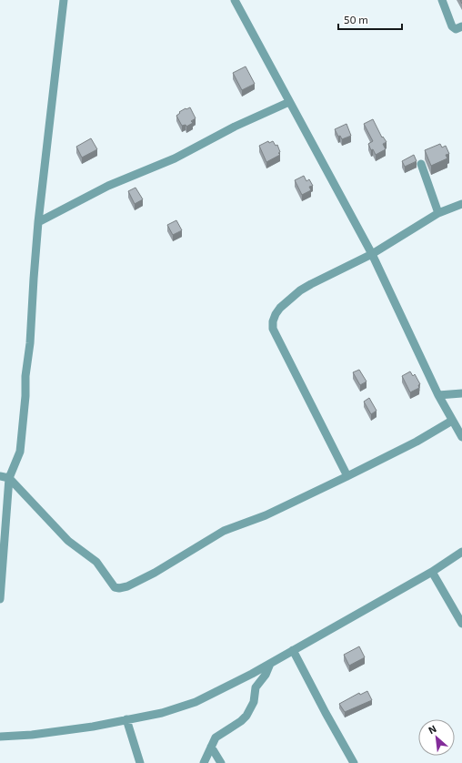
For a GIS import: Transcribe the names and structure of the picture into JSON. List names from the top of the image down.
{
  "scale_bar": "50 m",
  "north": "top left"
}
